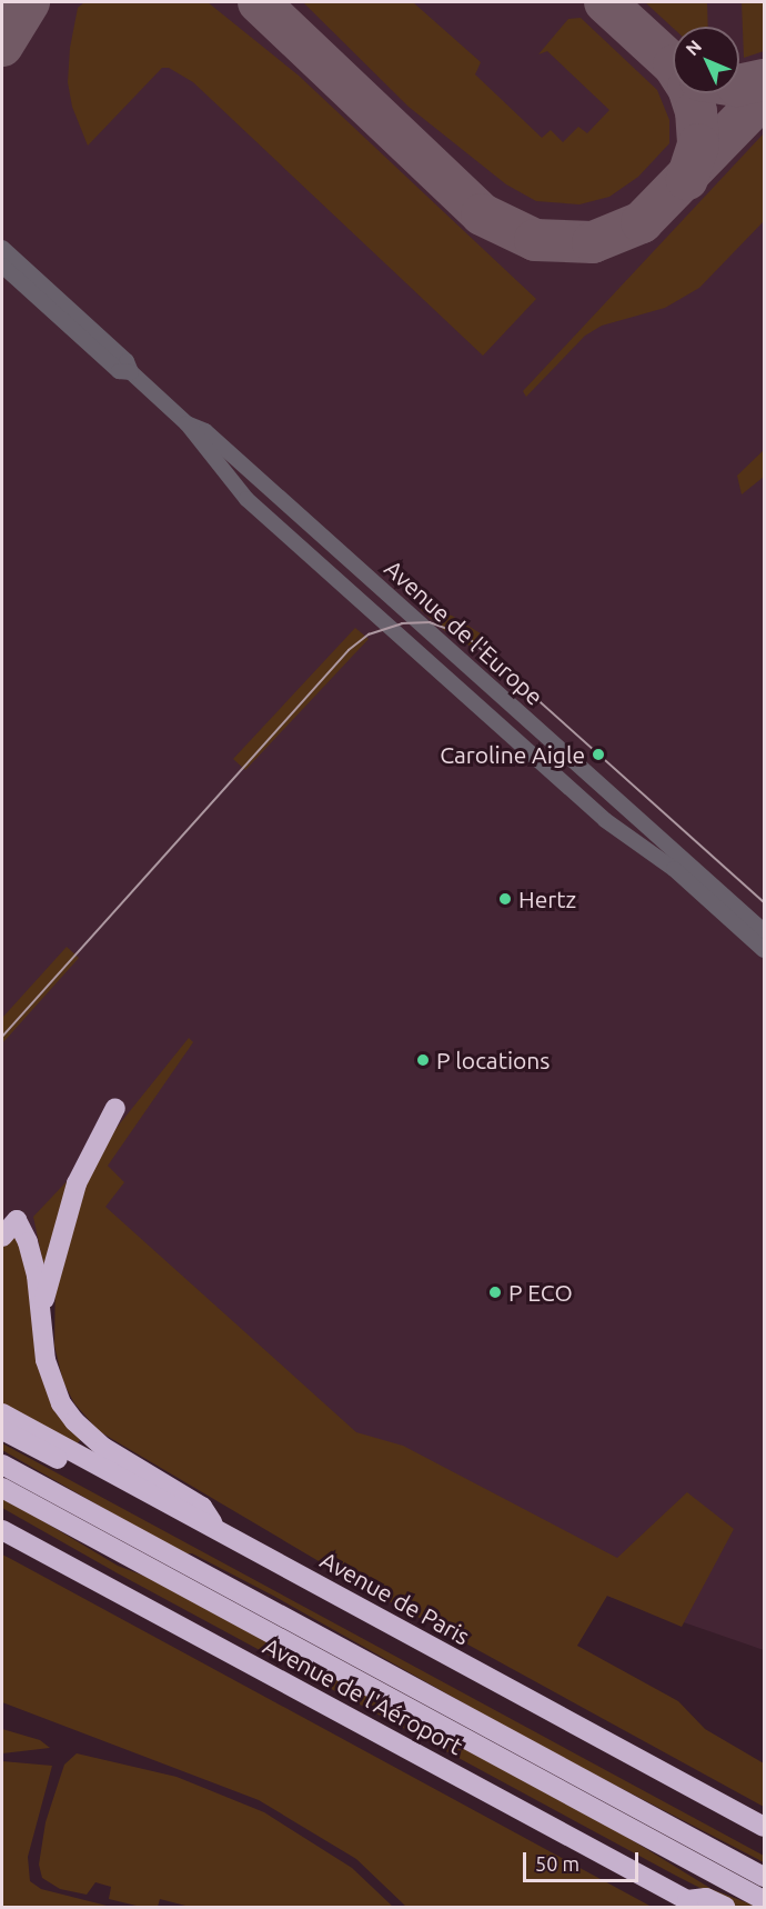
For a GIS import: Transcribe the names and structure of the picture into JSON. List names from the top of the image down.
{
  "streets": {
    "highway": ["Avenue de Paris", "Avenue de l'Aéroport"],
    "street": ["Avenue de l'Europe"]
  },
  "places": [
    "Caroline Aigle",
    "Hertz",
    "P locations",
    "P ECO"
  ],
  "scale_bar": "50 m",
  "north": "top left"
}
